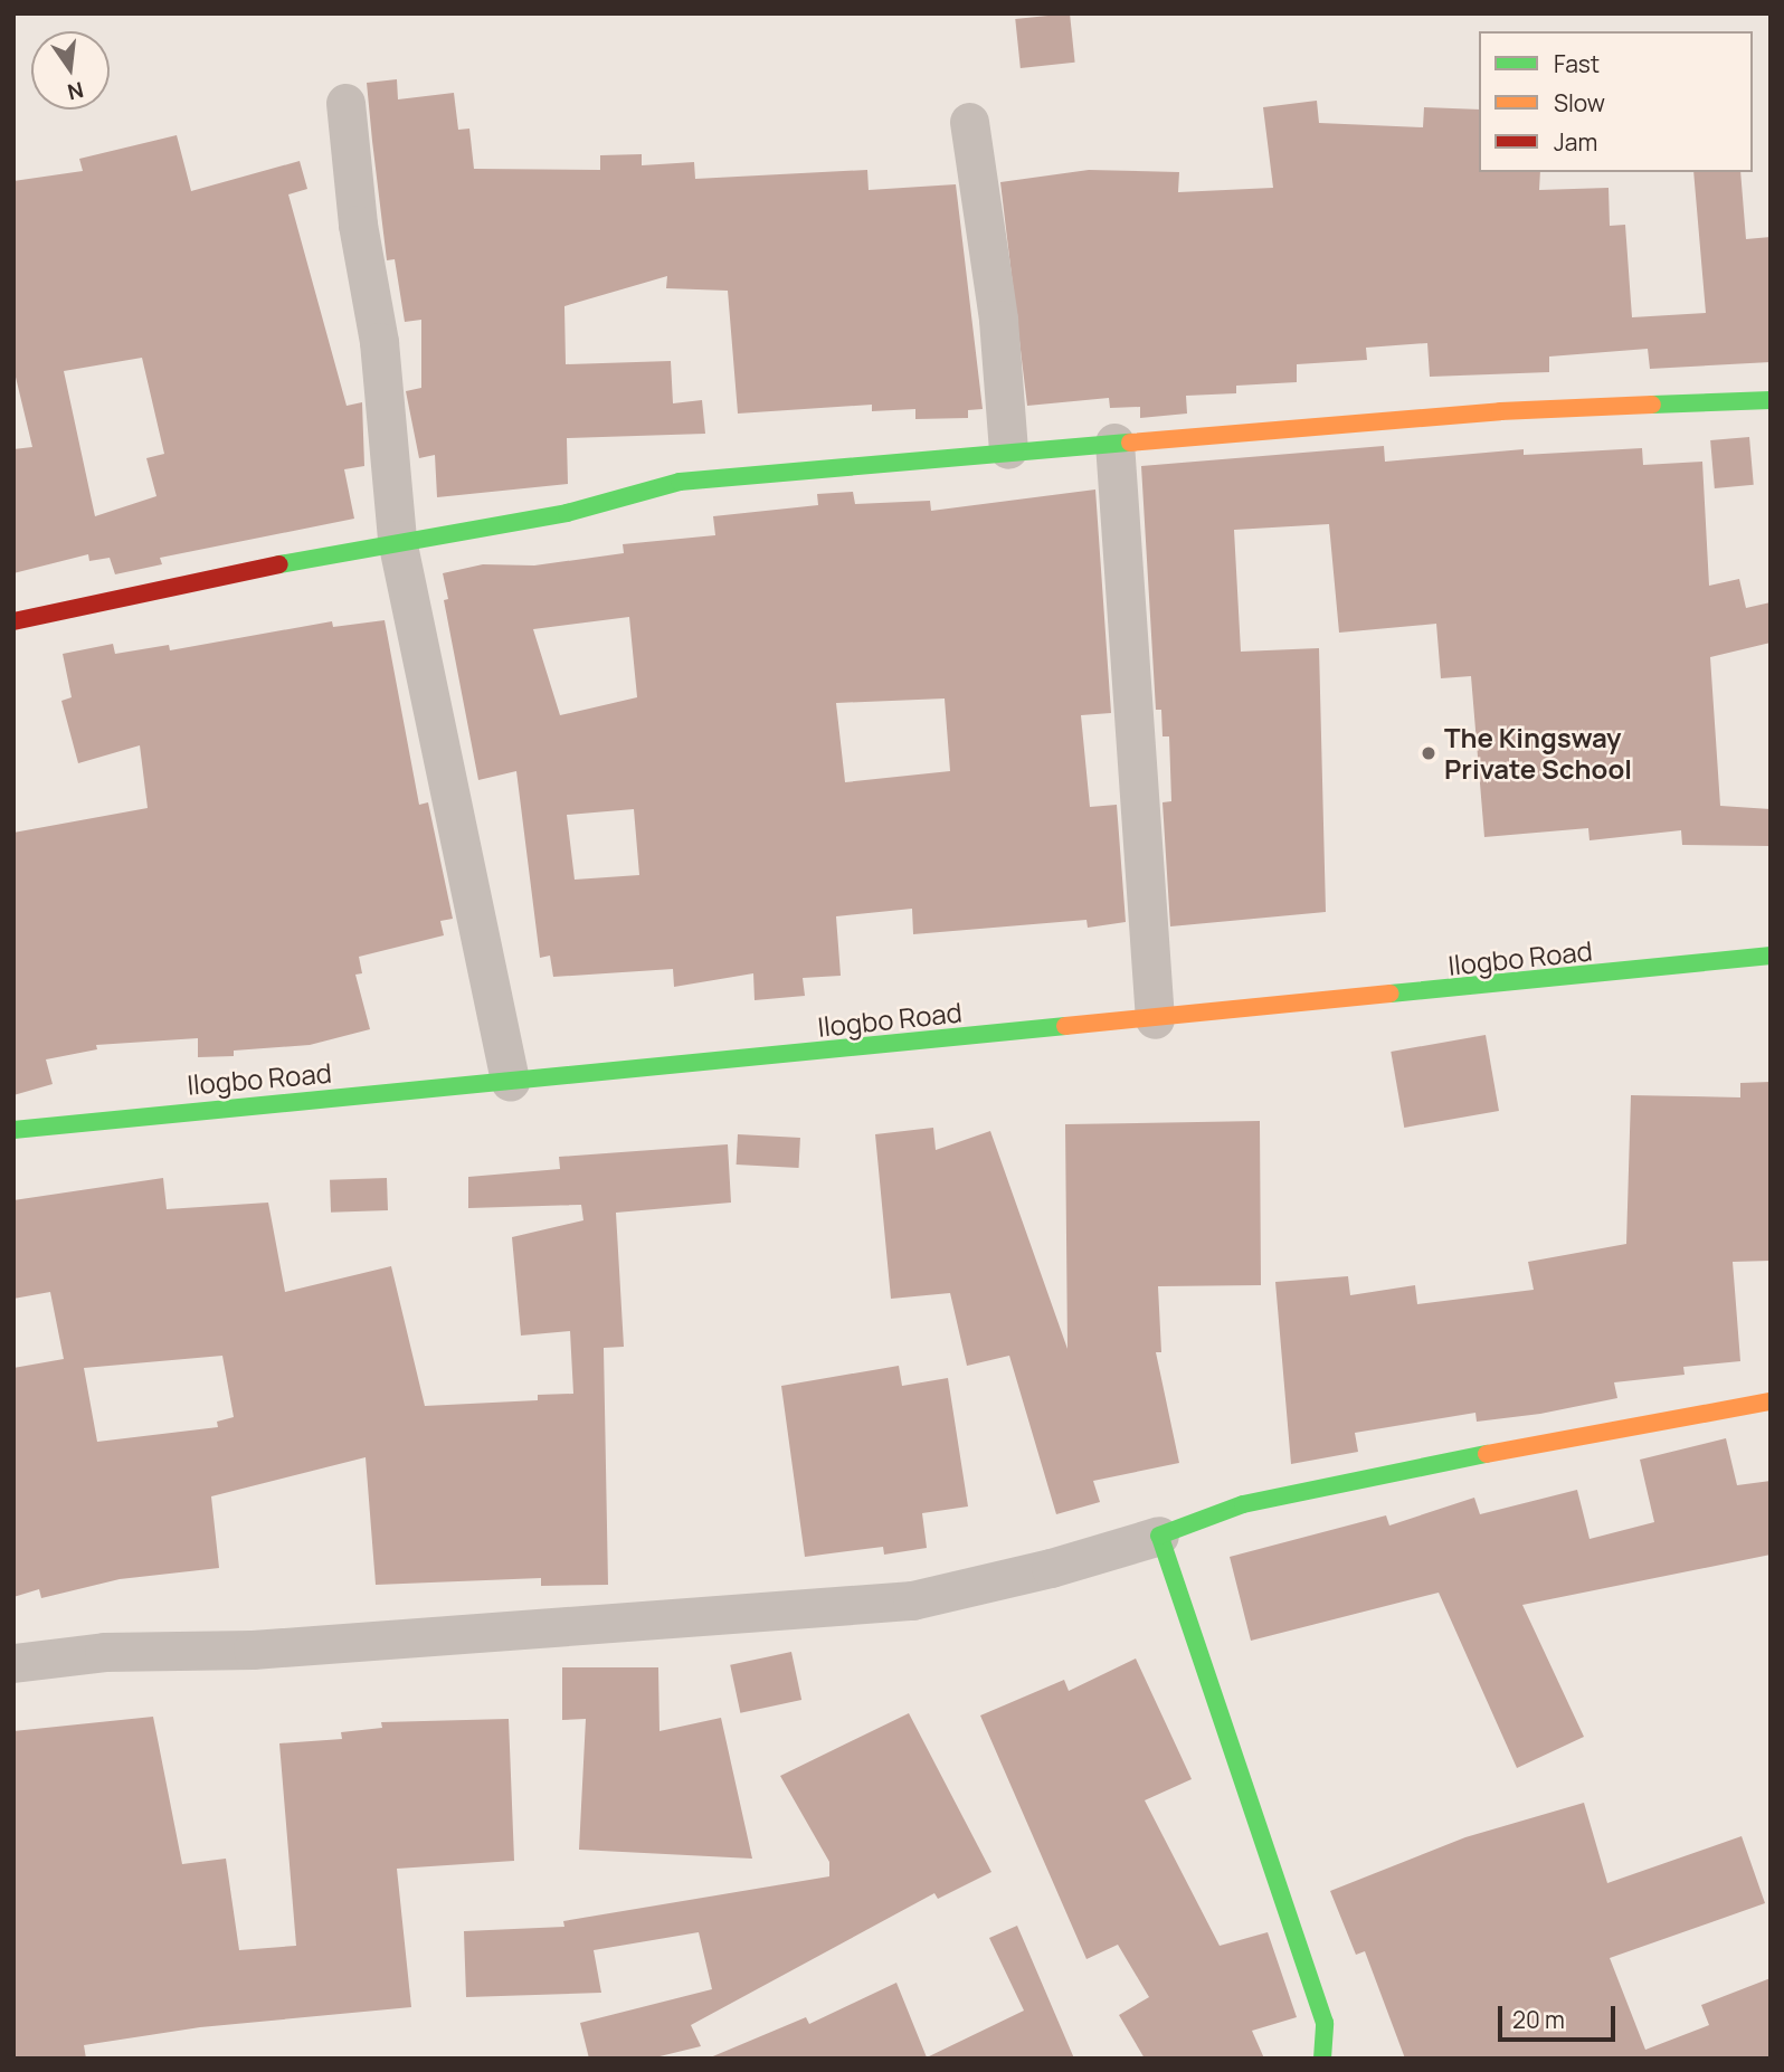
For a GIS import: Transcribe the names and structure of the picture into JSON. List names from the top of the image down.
{
  "streets": {
    "street": ["Ilogbo Road"]
  },
  "places": ["The Kingsway Private School"],
  "legend": ["Fast", "Slow", "Jam"],
  "scale_bar": "20 m",
  "north": "bottom"
}
